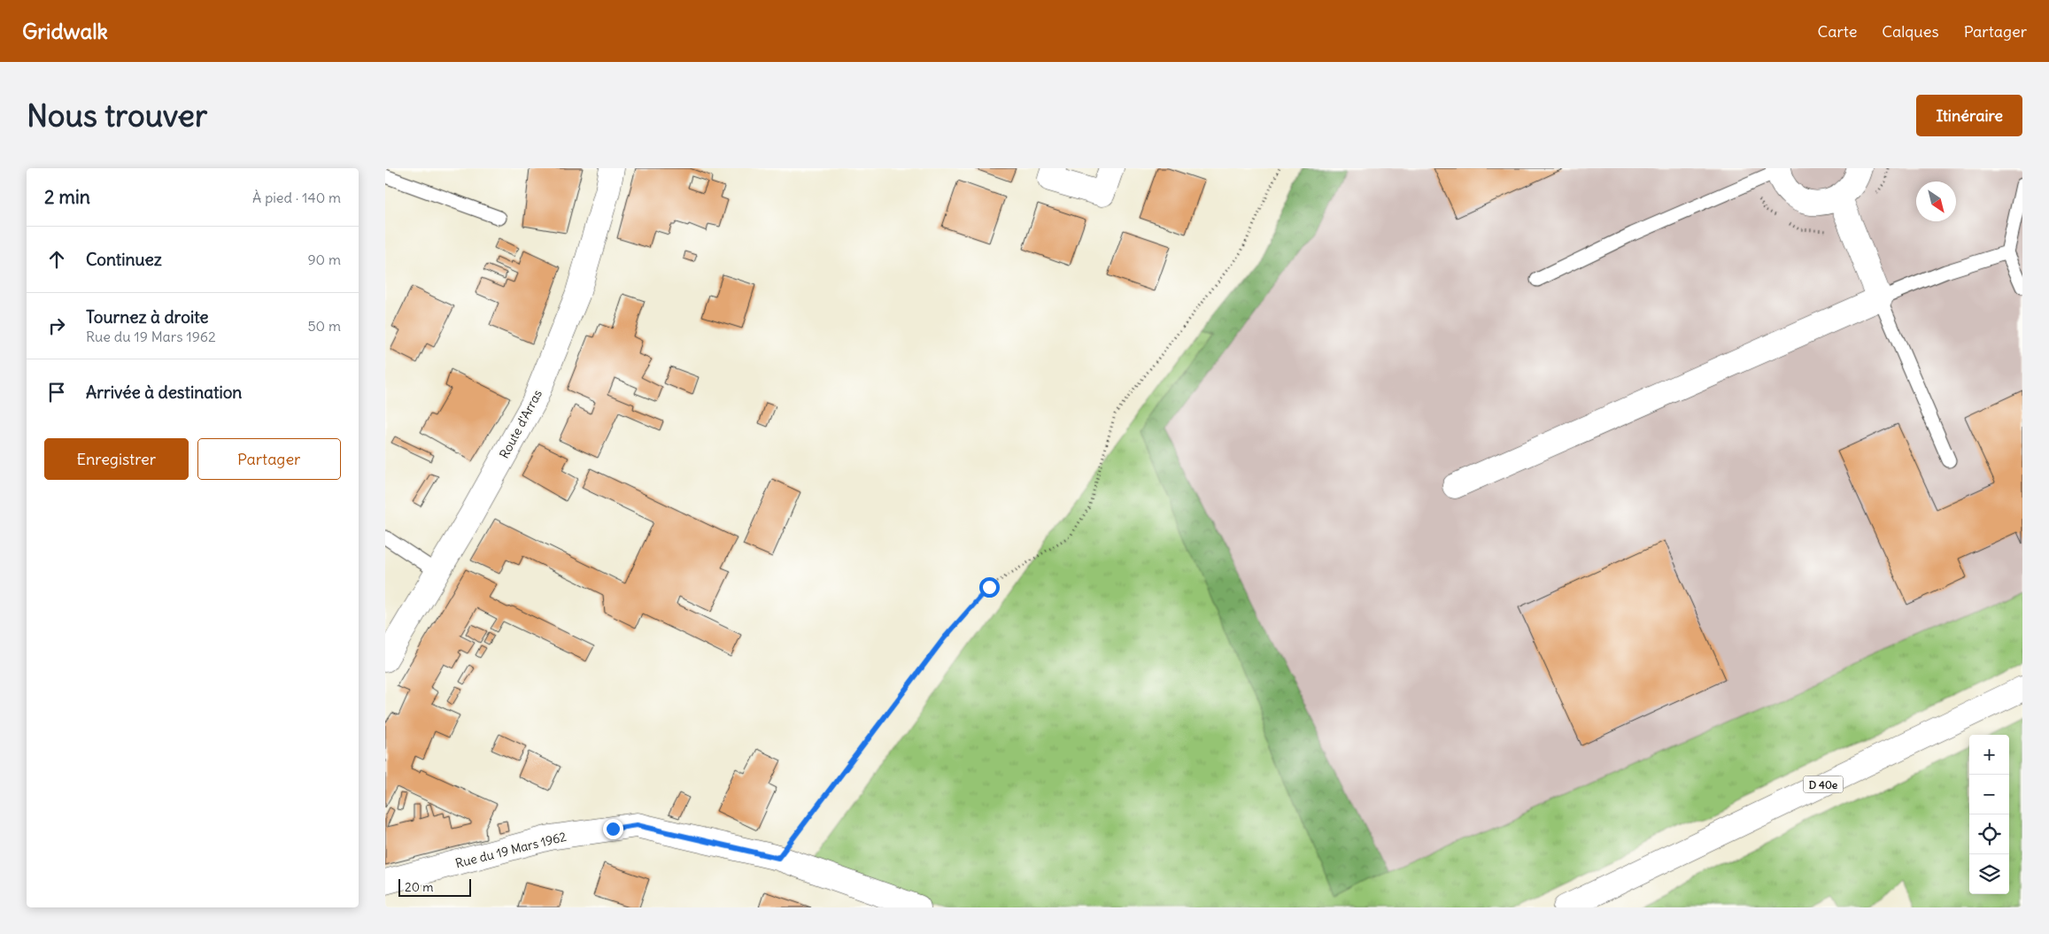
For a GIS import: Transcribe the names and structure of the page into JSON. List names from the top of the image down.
{
  "streets": {
    "street": ["Route d'Arras", "D 40e", "Rue du 19 Mars 1962"]
  },
  "scale_bar": "20 m",
  "north": "bottom right",
  "page": {
    "header": "Gridwalk",
    "nav": ["Carte", "Calques", "Partager"],
    "buttons": [
      "Itinéraire",
      ["Enregistrer", "Partager"]
    ],
    "title": "Nous trouver",
    "heading": ["2 min", "À pied · 140 m"],
    "list": [
      ["Continuez", "90 m"],
      ["Tournez à droite", "Rue du 19 Mars 1962", "50 m"],
      "Arrivée à destination"
    ],
    "map_buttons": ["+", "−"],
    "scale": "20 m"
  }
}
